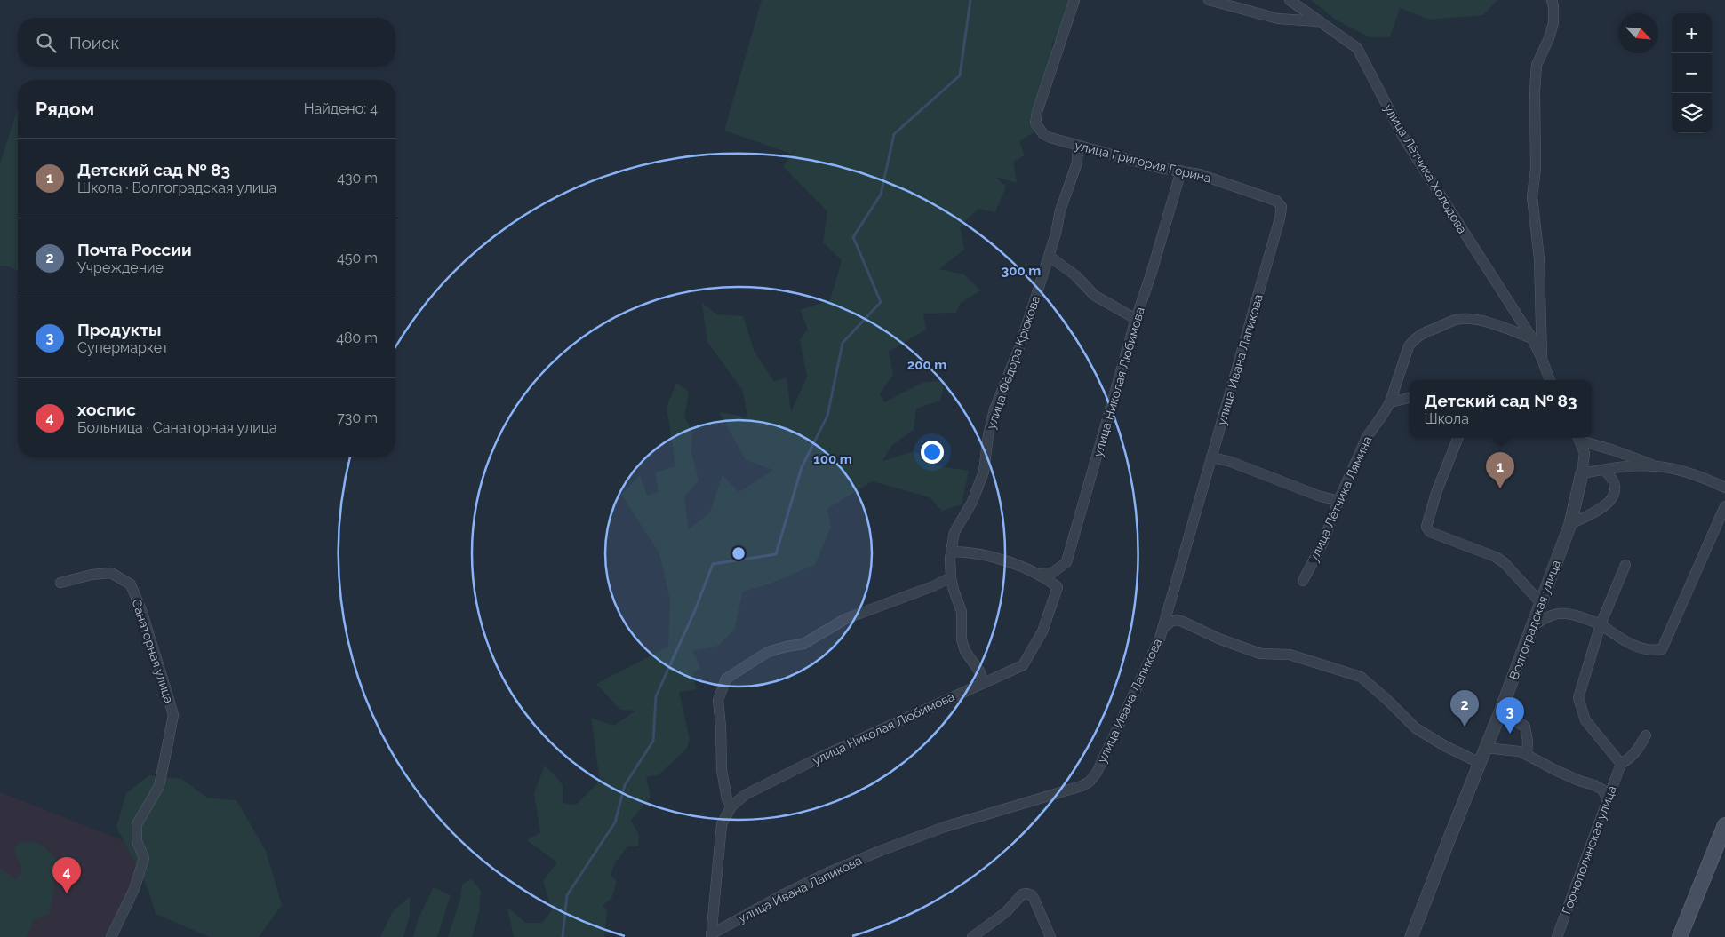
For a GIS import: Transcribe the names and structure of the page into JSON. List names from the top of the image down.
{
  "streets": {
    "street": [
      "улица Григория Горина",
      "улица Лётчика Холодова",
      "улица Ивана Лапикова",
      "улица Фёдора Крюкова",
      "улица Николая Любимова",
      "улица Лётчика Лямина",
      "Волгоградская улица",
      "Санаторная улица",
      "Горнополянская улица"
    ]
  },
  "crossings": [
    ["улица Григория Горина", "улица Ивана Лапикова"],
    ["улица Григория Горина", "улица Фёдора Крюкова"],
    ["улица Григория Горина", "улица Николая Любимова"],
    ["улица Лётчика Холодова", "улица Лётчика Лямина"],
    ["улица Фёдора Крюкова", "улица Николая Любимова"]
  ],
  "north": "bottom right",
  "page": {
    "map_buttons": ["+", "−"],
    "search": "Поиск",
    "heading": ["Рядом", "Найдено: 4"],
    "list": [
      {
        "mark": "1",
        "name": "Детский сад № 83",
        "note": "Школа · Волгоградская улица",
        "value": "430 m"
      },
      {
        "mark": "2",
        "name": "Почта России",
        "note": "Учреждение",
        "value": "450 m"
      },
      {
        "mark": "3",
        "name": "Продукты",
        "note": "Супермаркет",
        "value": "480 m"
      },
      {
        "mark": "4",
        "name": "хоспис",
        "note": "Больница · Санаторная улица",
        "value": "730 m"
      }
    ],
    "popup": ["Детский сад № 83", "Школа"],
    "pins": [
      "1",
      "2",
      "3",
      "4"
    ]
  },
  "rings": ["300 m", "200 m", "100 m"]
}
